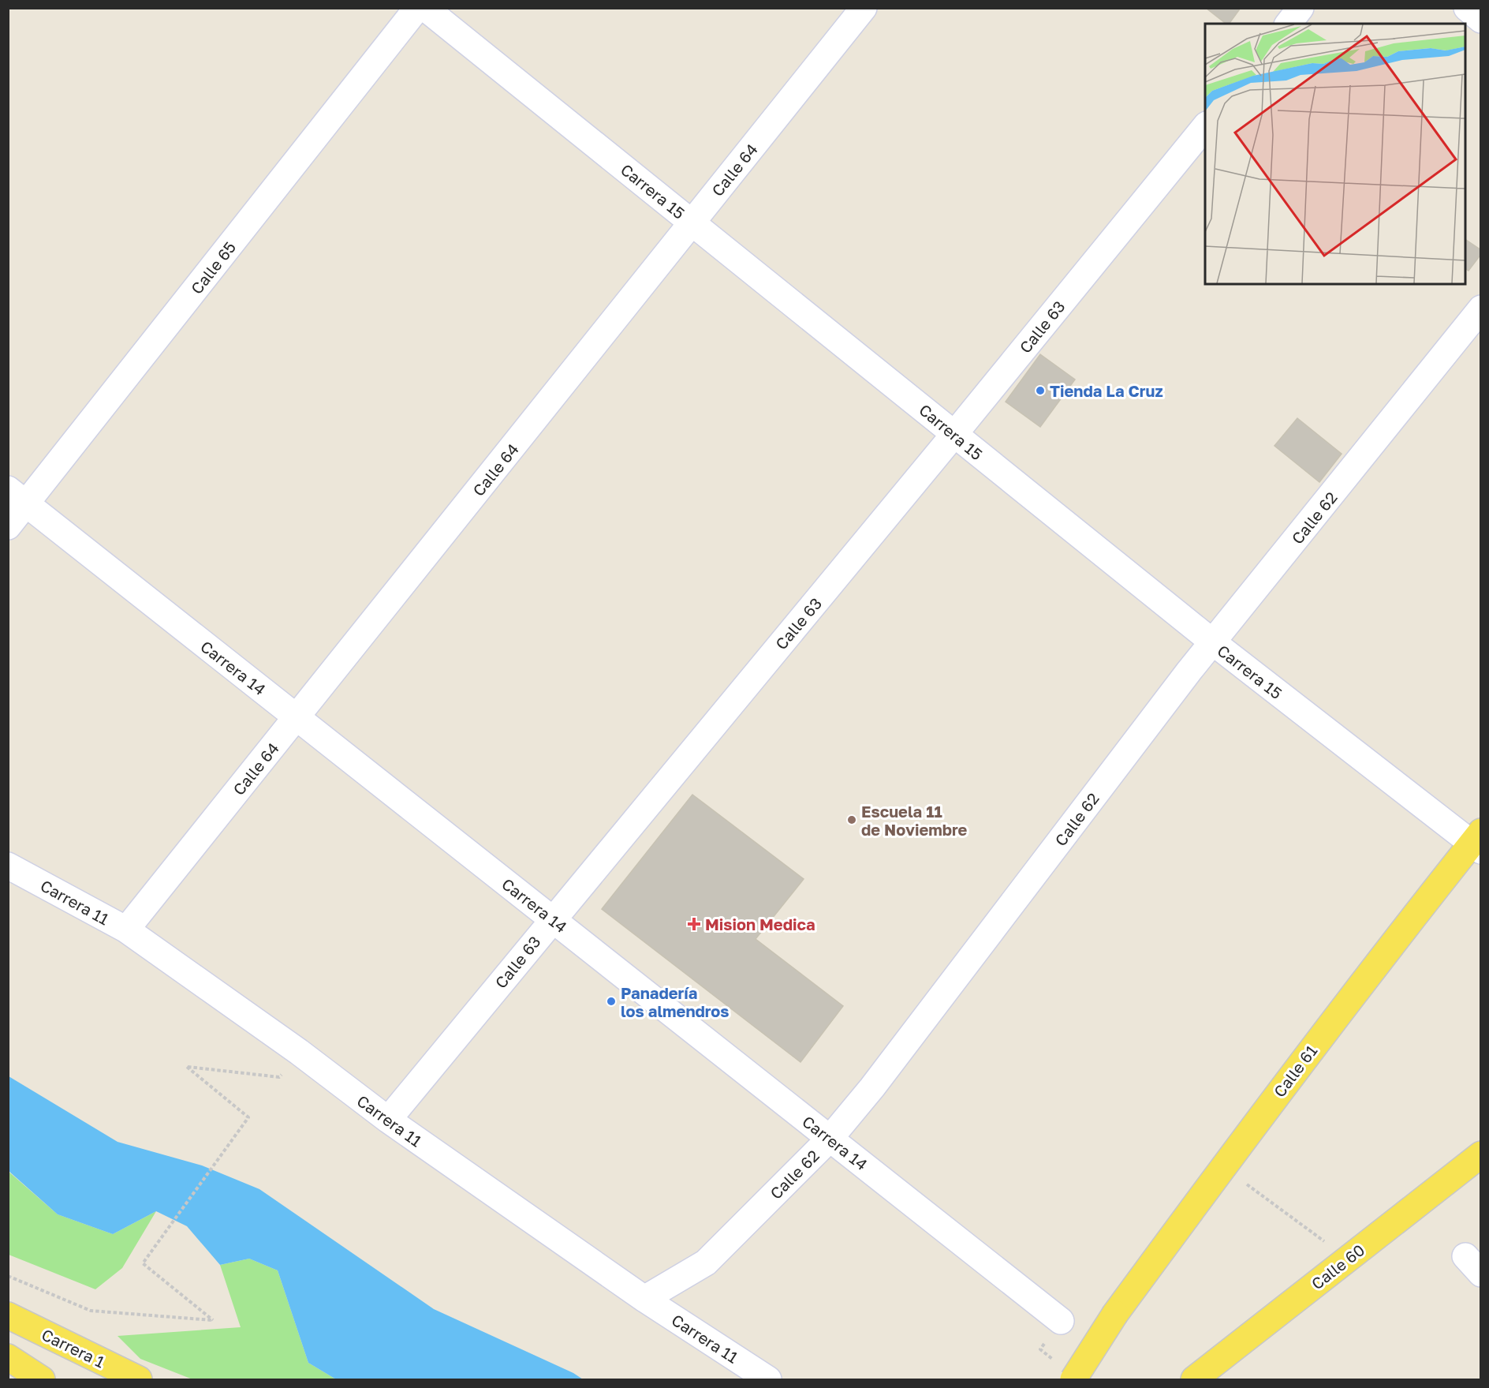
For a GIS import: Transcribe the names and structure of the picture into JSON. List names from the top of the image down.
{
  "streets": {
    "main road": ["Calle 61", "Calle 60", "Carrera 1"],
    "street": [
      "Calle 64",
      "Carrera 15",
      "Calle 65",
      "Calle 63",
      "Calle 62",
      "Carrera 14",
      "Carrera 11"
    ]
  },
  "crossings": [
    ["Calle 64", "Carrera 15"],
    ["Calle 64", "Carrera 14"],
    ["Calle 64", "Carrera 11"],
    ["Carrera 15", "Calle 63"],
    ["Carrera 15", "Calle 62"],
    ["Carrera 15", "Calle 61"],
    ["Calle 65", "Carrera 14"],
    ["Calle 63", "Carrera 14"],
    ["Calle 63", "Carrera 11"],
    ["Calle 62", "Carrera 14"],
    ["Calle 62", "Carrera 11"]
  ],
  "places": {
    "other": ["Tienda La Cruz", "Escuela 11 de Noviembre", "Panadería los almendros"],
    "health": ["Mision Medica"]
  }
}
